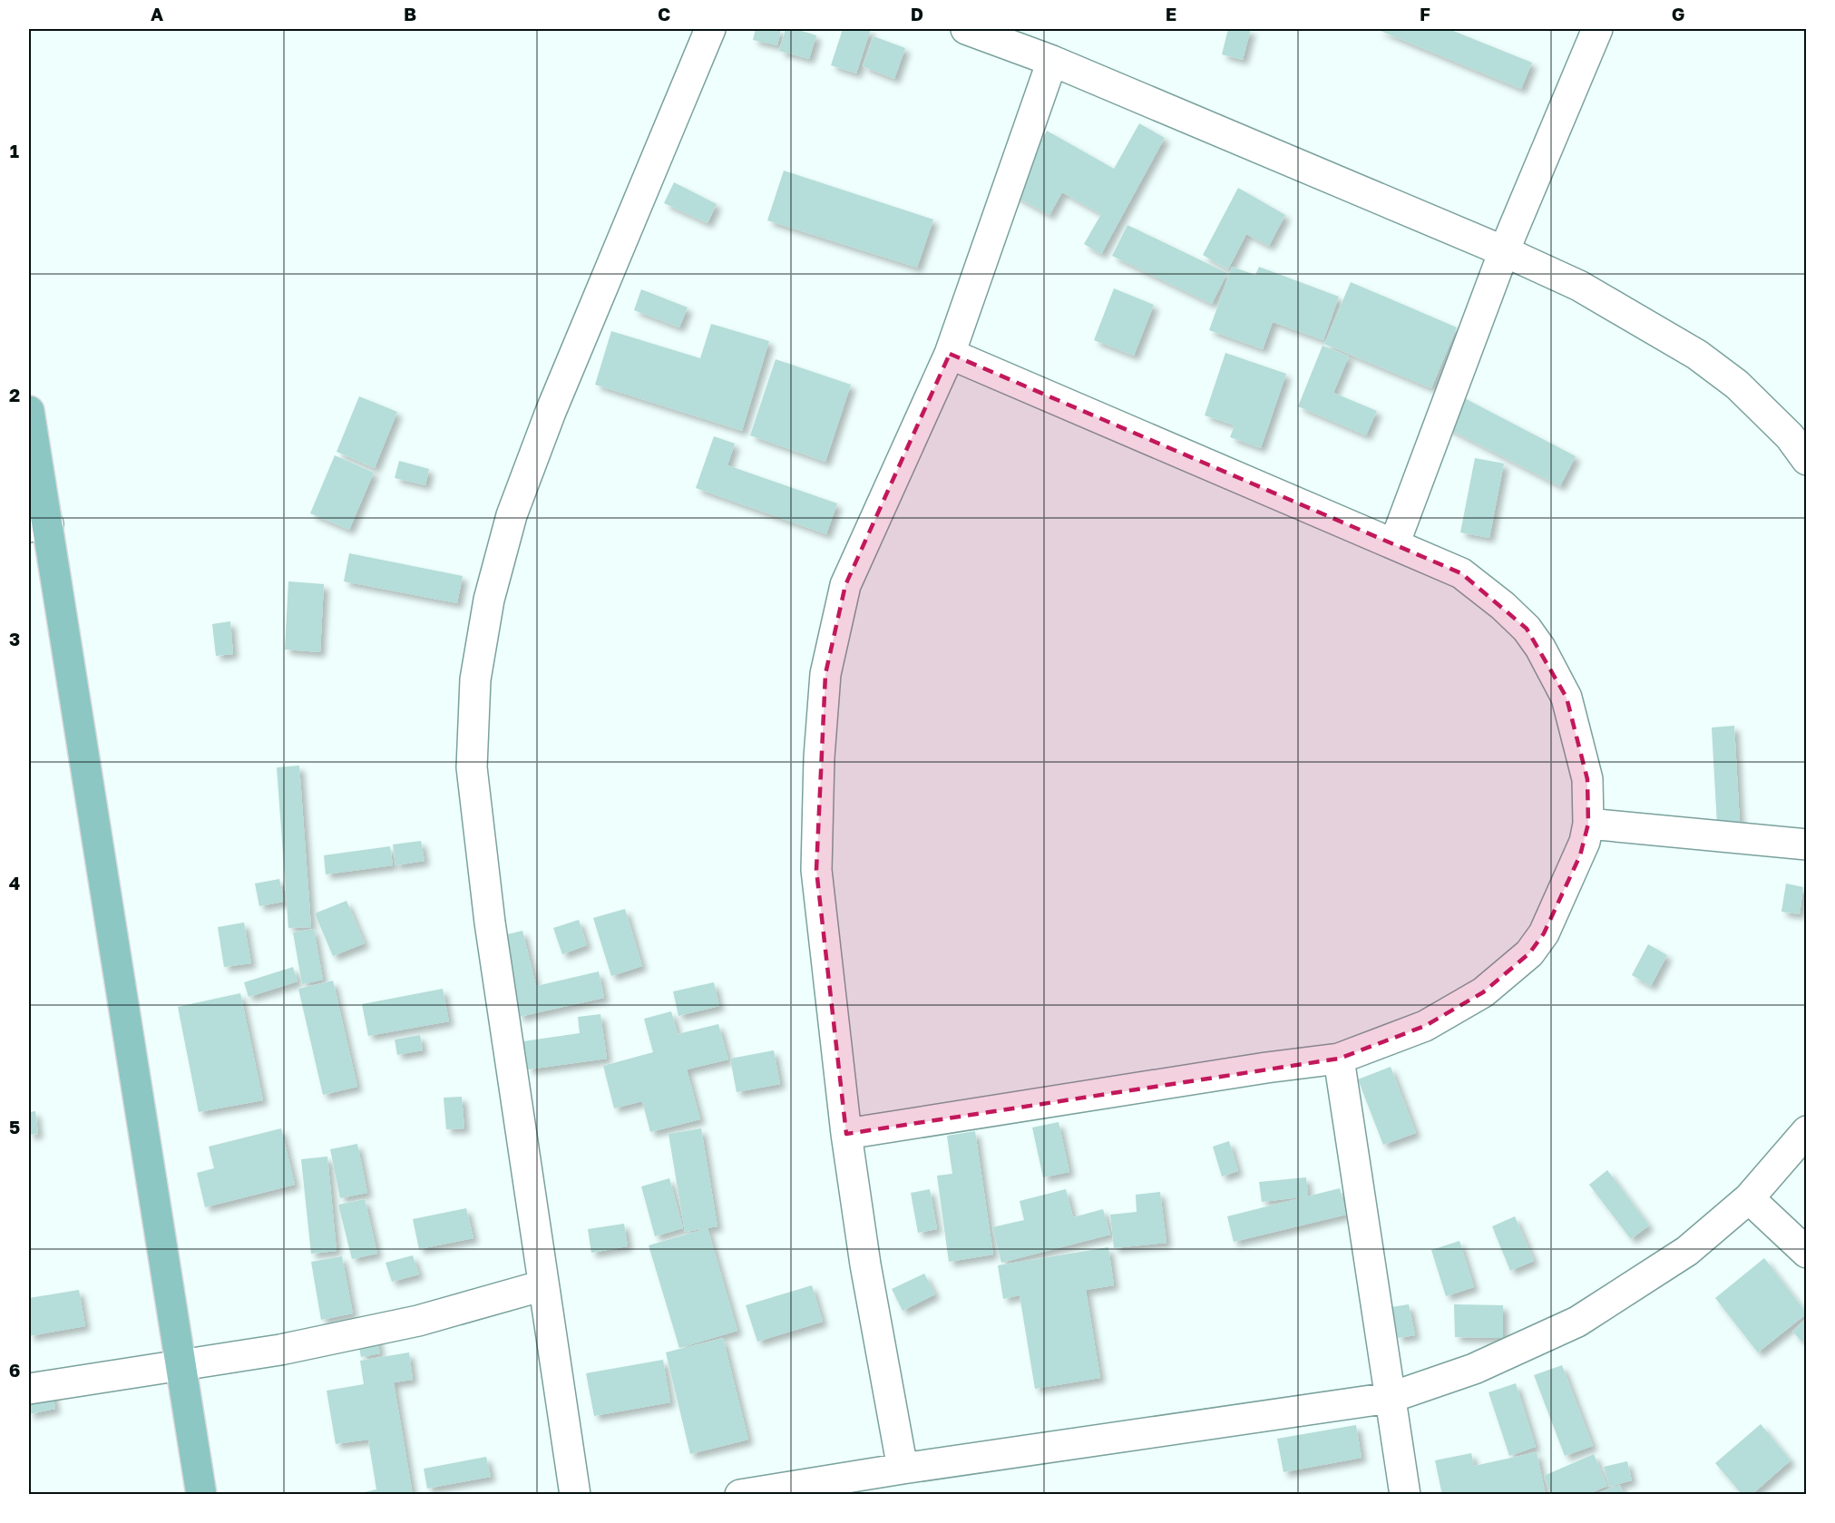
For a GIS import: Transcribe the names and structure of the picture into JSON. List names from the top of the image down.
{
  "grid": {
    "columns": [
      "A",
      "B",
      "C",
      "D",
      "E",
      "F",
      "G"
    ],
    "rows": [
      "1",
      "2",
      "3",
      "4",
      "5",
      "6"
    ]
  }
}
